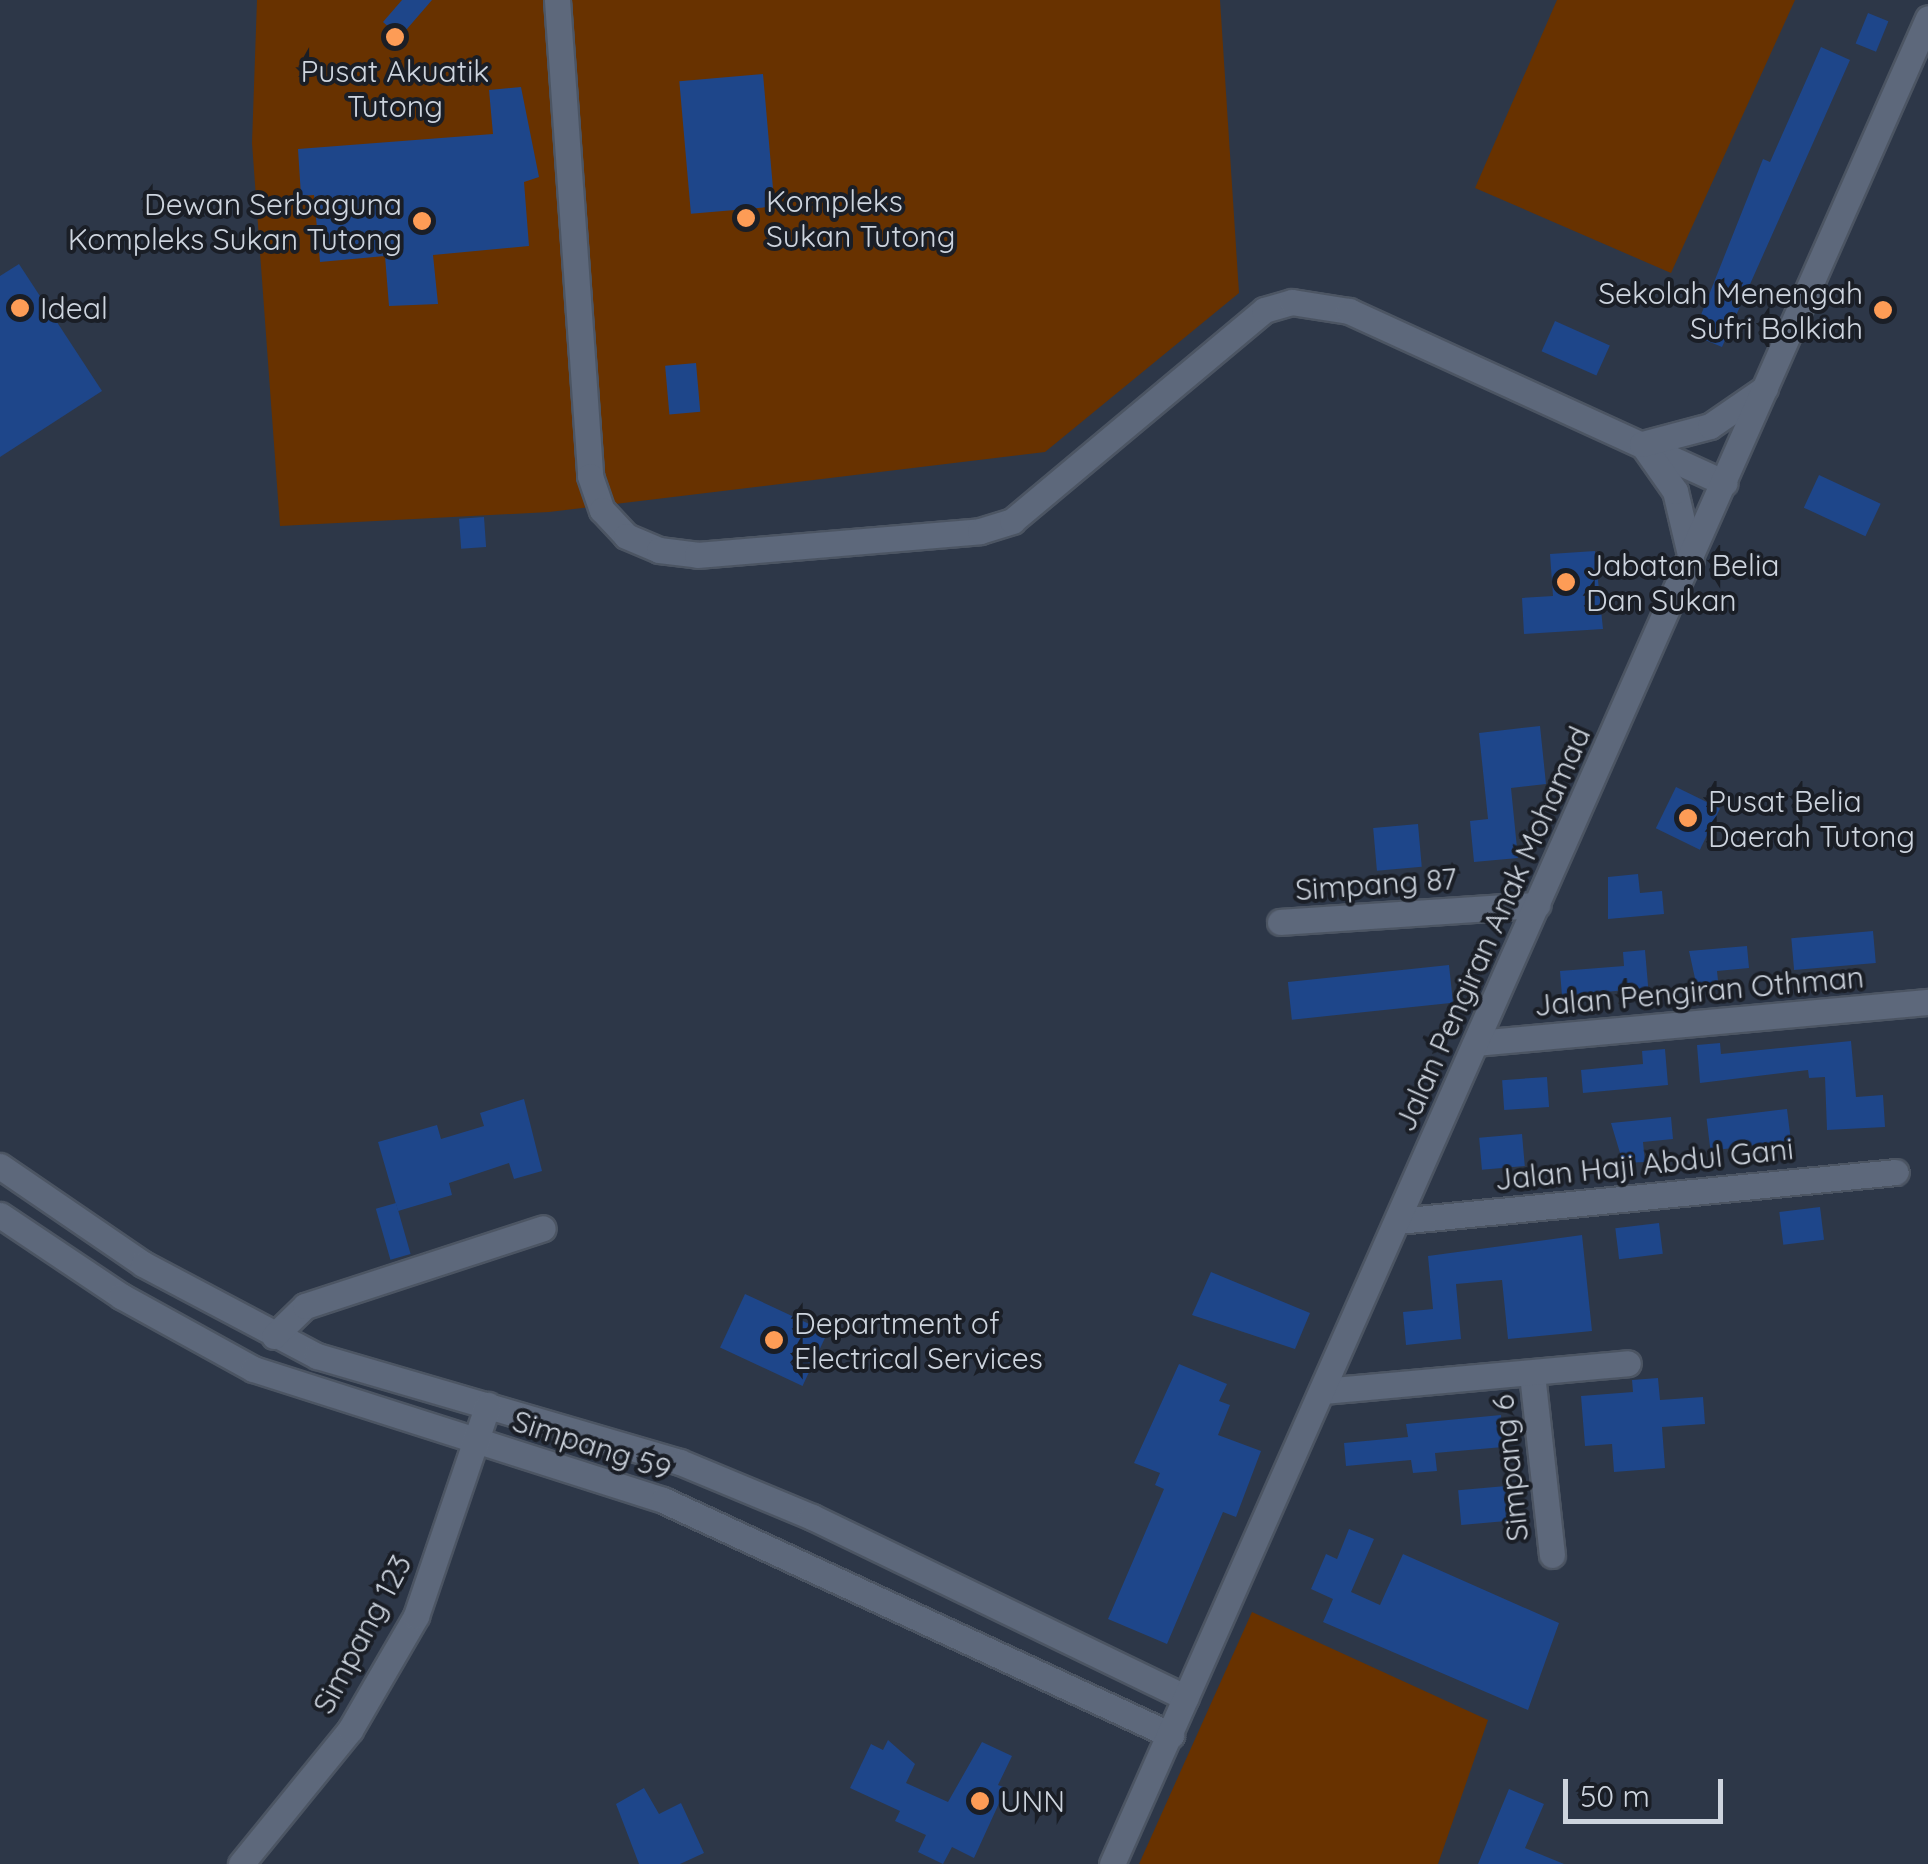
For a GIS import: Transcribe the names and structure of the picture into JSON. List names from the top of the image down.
{
  "streets": {
    "street": [
      "Simpang 87",
      "Jalan Pengiran Anak Mohamad",
      "Jalan Pengiran Othman",
      "Jalan Haji Abdul Gani",
      "Simpang 59",
      "Simpang 6",
      "Simpang 123"
    ]
  },
  "crossings": [
    ["Simpang 87", "Jalan Pengiran Anak Mohamad"],
    ["Jalan Pengiran Anak Mohamad", "Jalan Pengiran Othman"],
    ["Jalan Pengiran Anak Mohamad", "Jalan Haji Abdul Gani"],
    ["Jalan Pengiran Anak Mohamad", "Simpang 59"],
    ["Simpang 59", "Simpang 123"]
  ],
  "places": [
    "Pusat Akuatik Tutong",
    "Kompleks Sukan Tutong",
    "Dewan Serbaguna Kompleks Sukan Tutong",
    "Ideal",
    "Sekolah Menengah Sufri Bolkiah",
    "Jabatan Belia Dan Sukan",
    "Pusat Belia Daerah Tutong",
    "Department of Electrical Services",
    "UNN"
  ],
  "scale_bar": "50 m"
}
